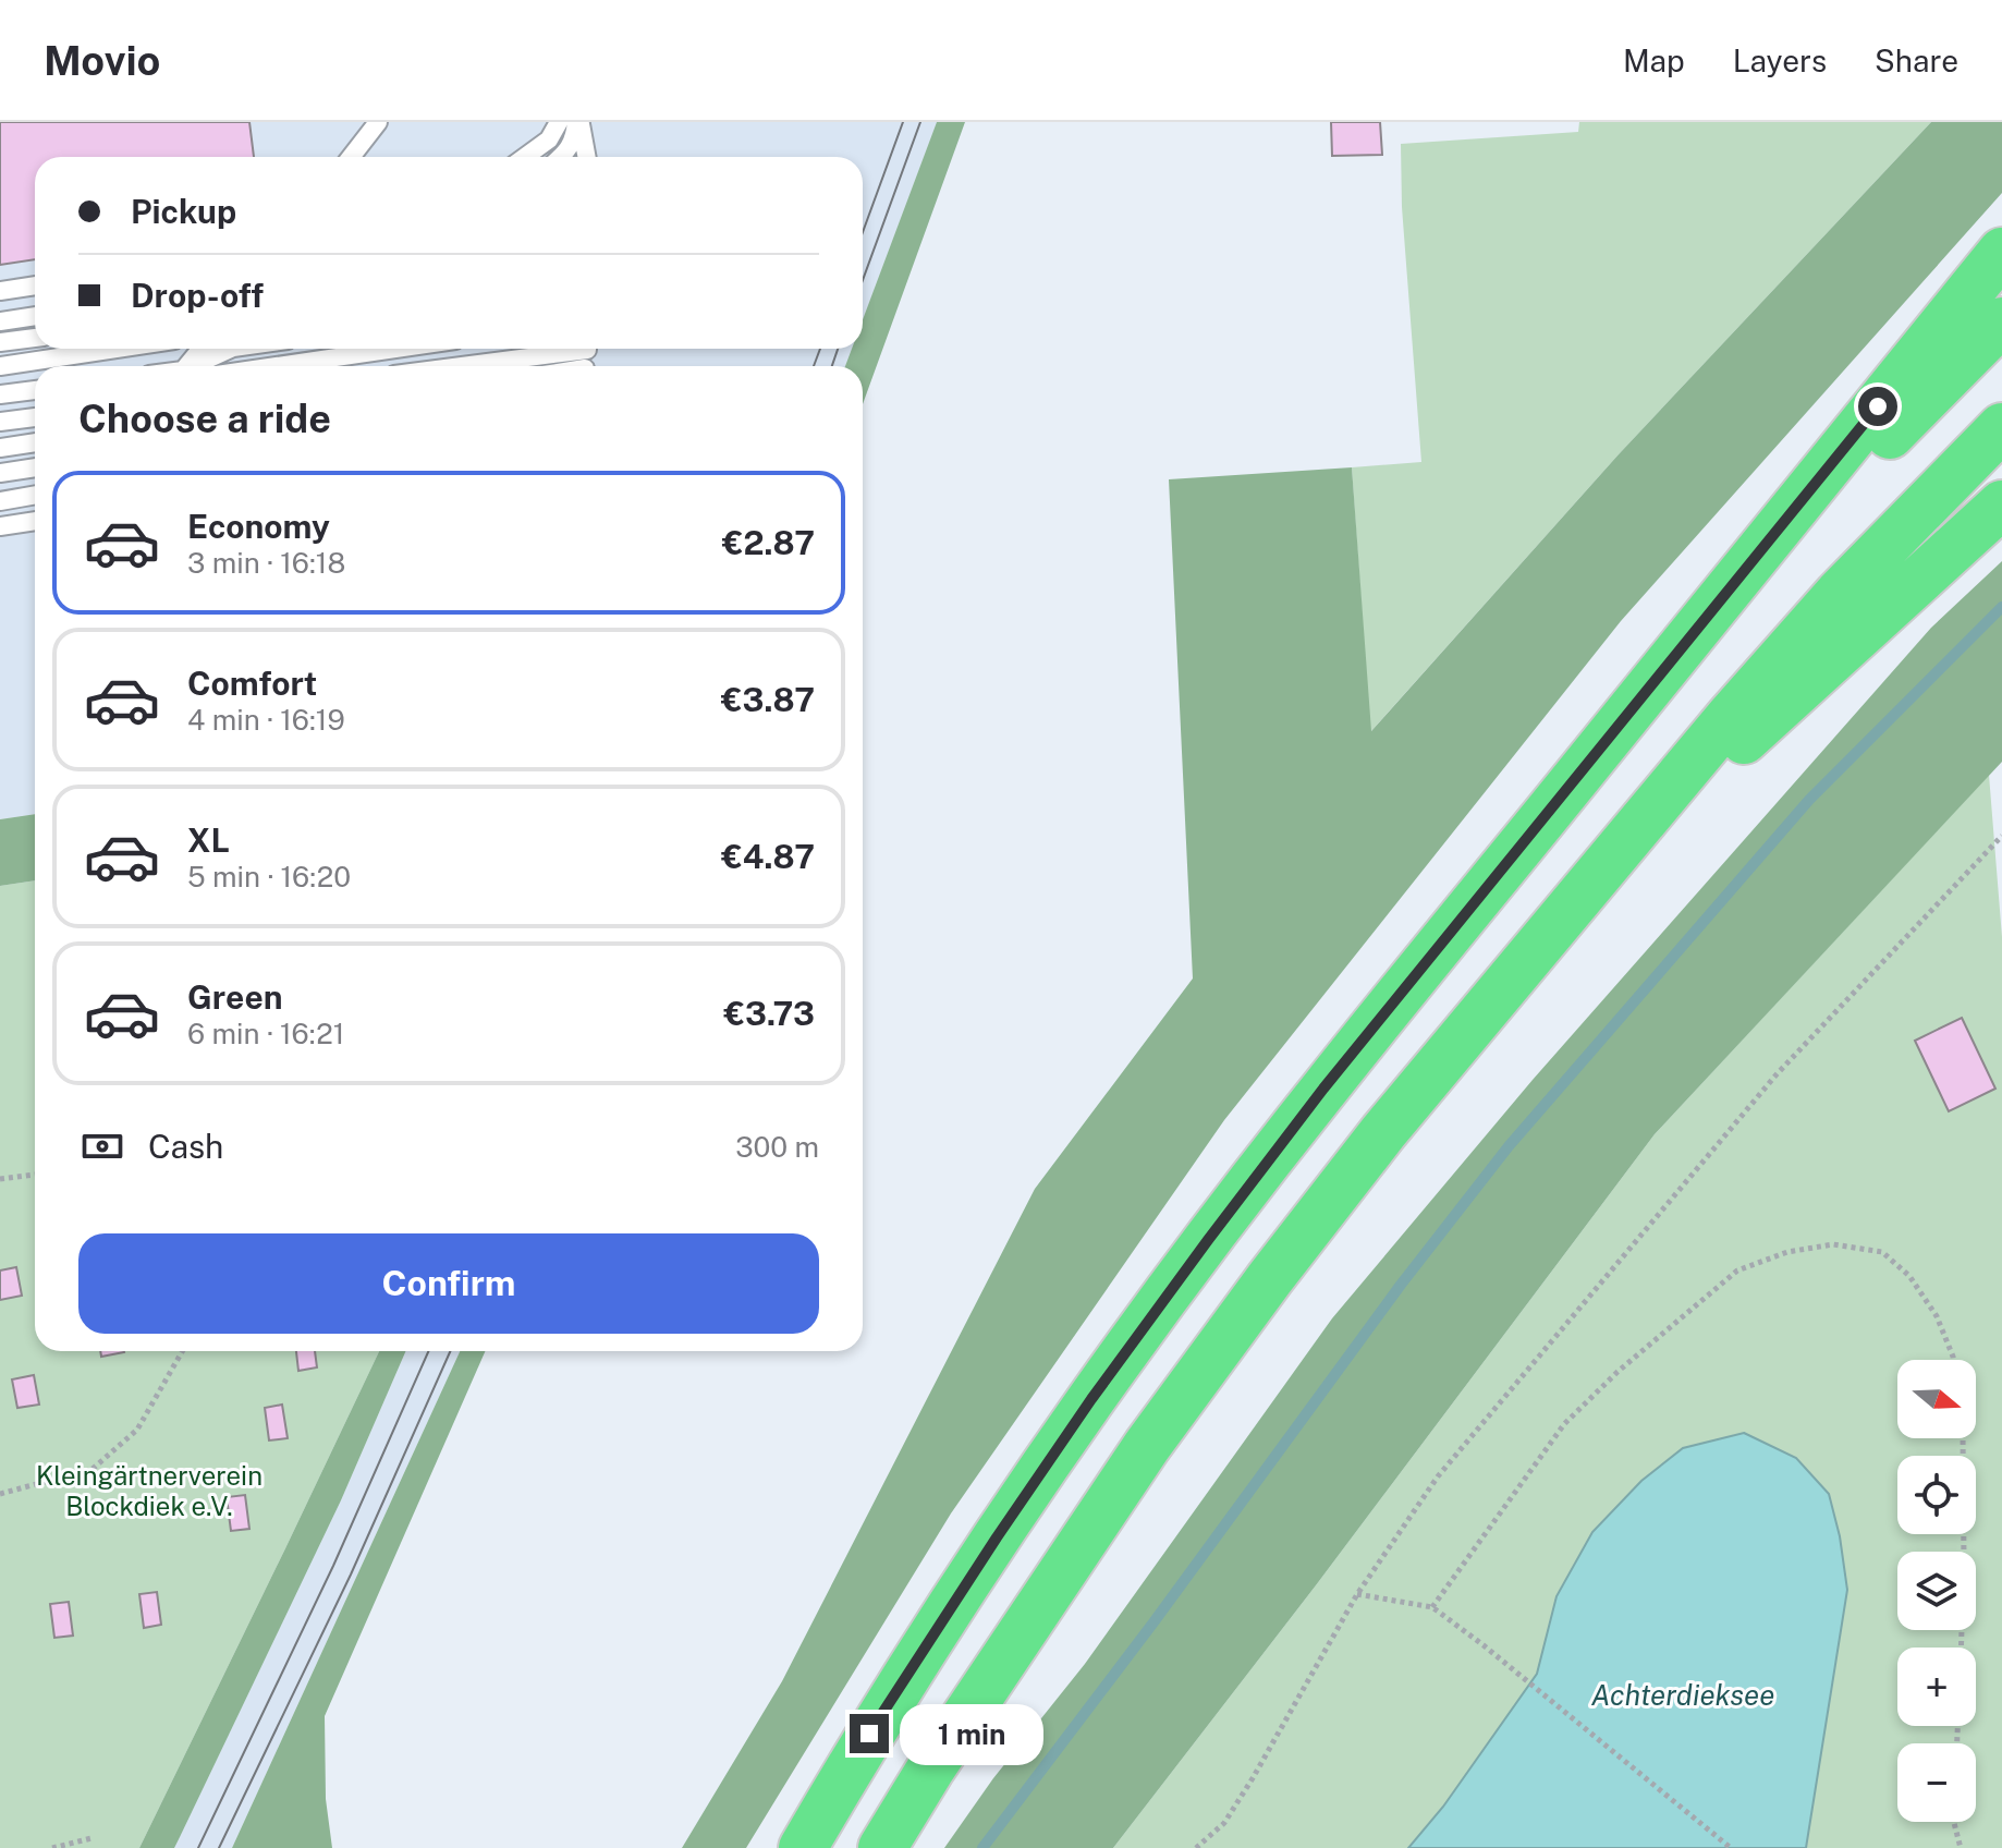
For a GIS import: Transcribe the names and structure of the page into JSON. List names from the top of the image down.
{
  "water": ["Achterdieksee"],
  "parks": ["Kleingärtnerverein Blockdiek e.V."],
  "north": "right",
  "page": {
    "header": "Movio",
    "nav": ["Map", "Layers", "Share"],
    "banner": ["Pickup", "Drop-off"],
    "heading": "Choose a ride",
    "list": [
      {
        "name": "Economy",
        "note": "3 min · 16:18",
        "value": "€2.87"
      },
      {
        "name": "Comfort",
        "note": "4 min · 16:19",
        "value": "€3.87"
      },
      {
        "name": "XL",
        "note": "5 min · 16:20",
        "value": "€4.87"
      },
      {
        "name": "Green",
        "note": "6 min · 16:21",
        "value": "€3.73"
      }
    ],
    "pay": ["Cash", "300 m"],
    "buttons": "Confirm",
    "map_buttons": ["+", "−"],
    "bubble": "1 min"
  }
}
